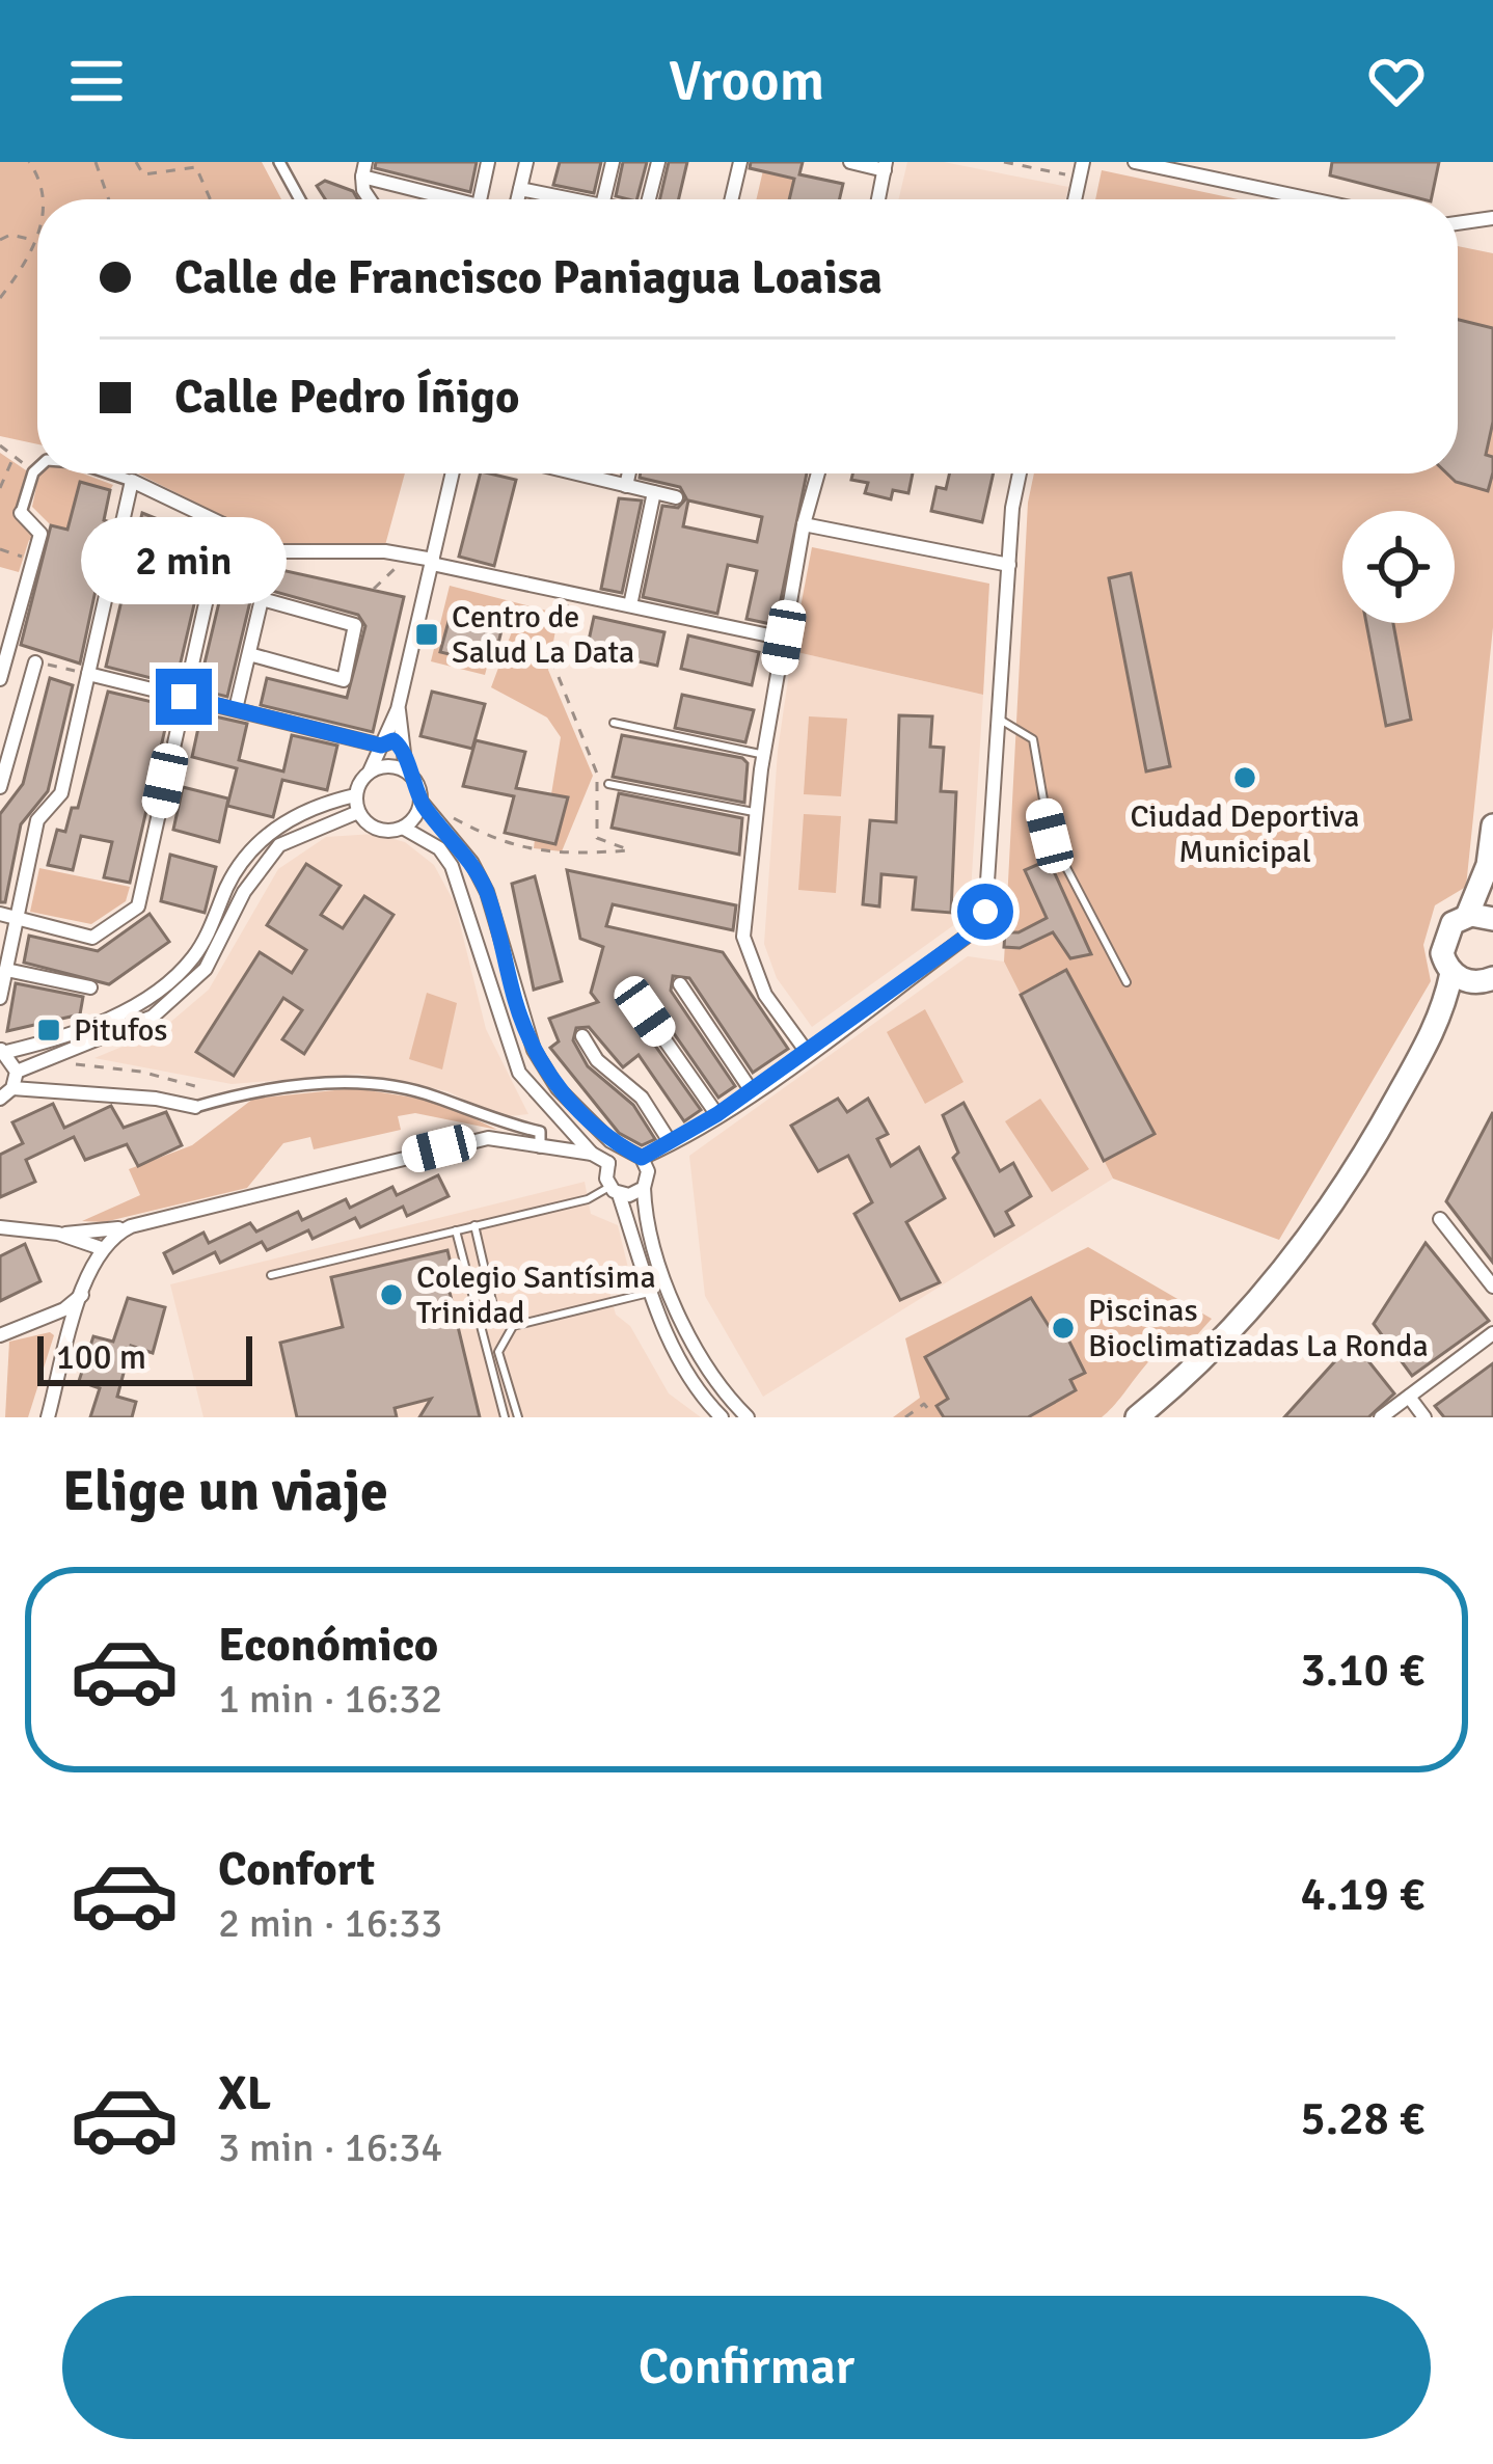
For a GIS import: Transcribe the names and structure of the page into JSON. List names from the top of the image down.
{
  "places": {
    "transit": ["Centro de Salud La Data", "Pitufos"],
    "other": ["Ciudad Deportiva Municipal", "Colegio Santísima Trinidad", "Piscinas Bioclimatizadas La Ronda"]
  },
  "scale_bar": "100 m",
  "page": {
    "header": "Vroom",
    "banner": ["Calle de Francisco Paniagua Loaisa", "Calle Pedro Íñigo"],
    "bubble": "2 min",
    "scale": "100 m",
    "heading": "Elige un viaje",
    "list": [
      {
        "name": "Económico",
        "note": "1 min · 16:32",
        "value": "3.10 €"
      },
      {
        "name": "Confort",
        "note": "2 min · 16:33",
        "value": "4.19 €"
      },
      {
        "name": "XL",
        "note": "3 min · 16:34",
        "value": "5.28 €"
      }
    ],
    "buttons": "Confirmar"
  }
}
